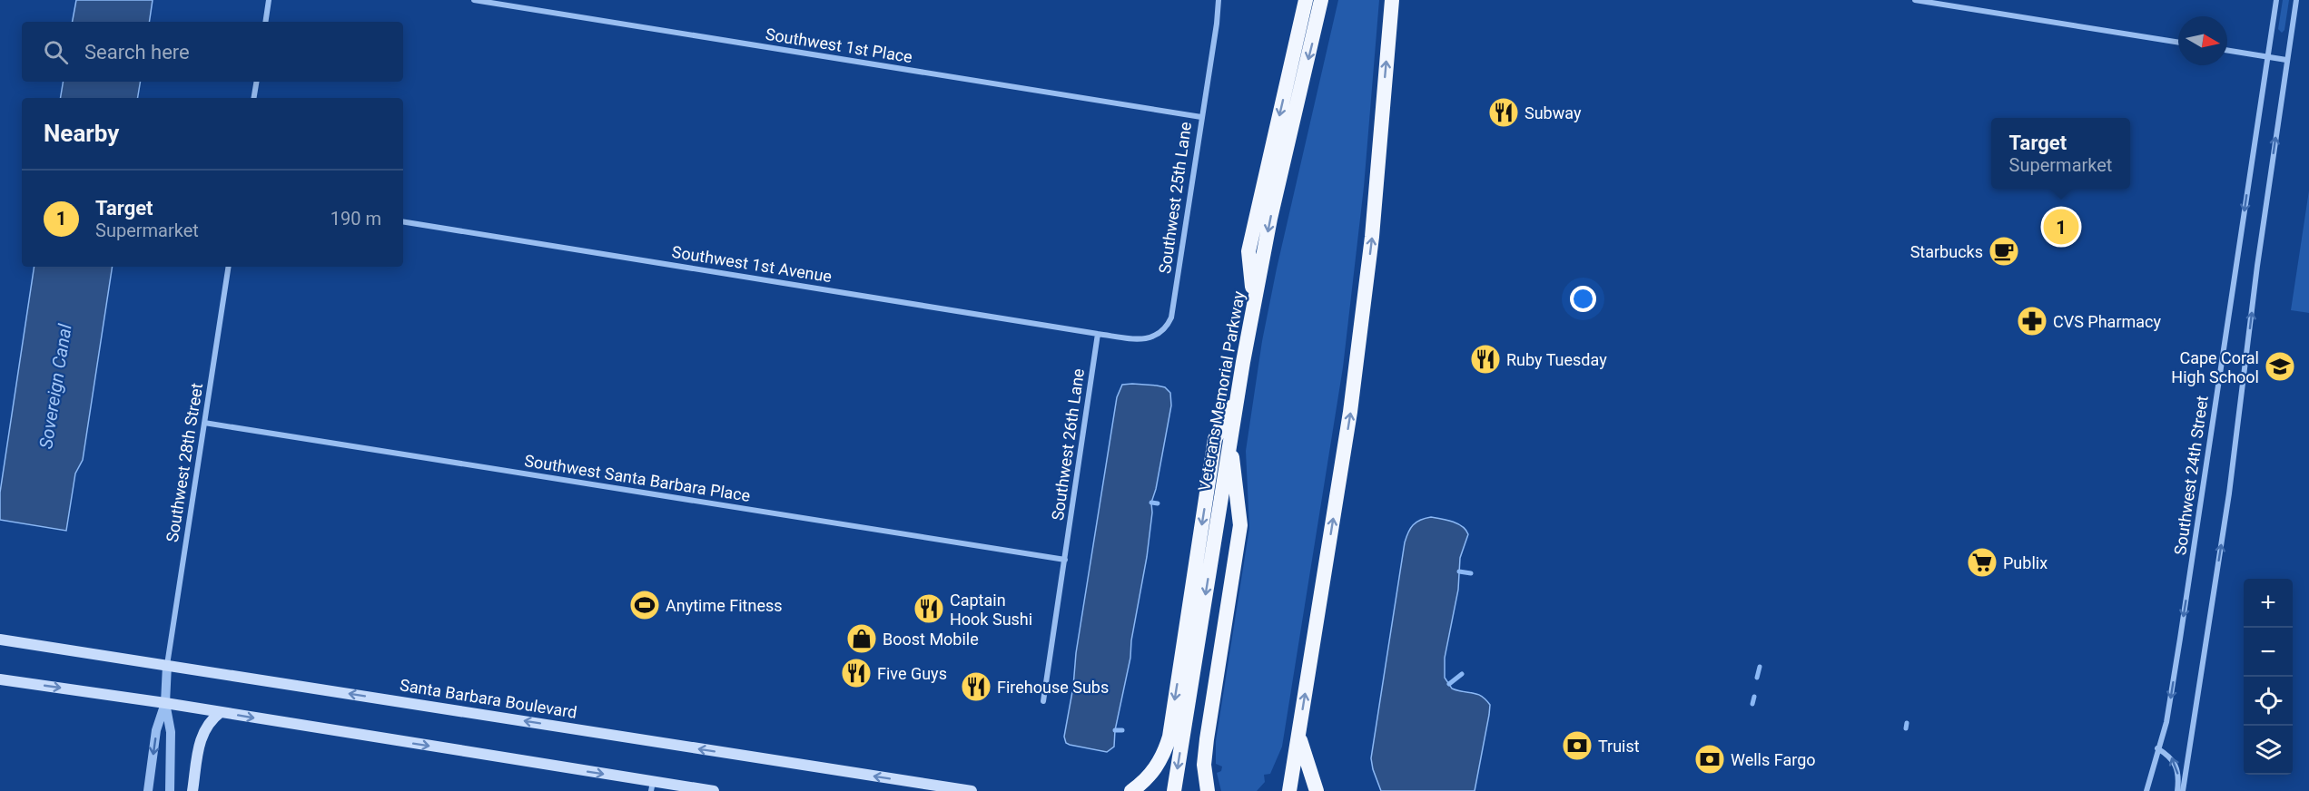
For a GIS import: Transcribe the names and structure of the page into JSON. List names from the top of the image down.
{
  "streets": {
    "highway": ["Veterans Memorial Parkway"],
    "main road": ["Santa Barbara Boulevard"],
    "street": [
      "Southwest 1st Place",
      "Southwest 25th Lane",
      "Southwest 1st Avenue",
      "Southwest 26th Lane",
      "Southwest 28th Street",
      "Southwest 24th Street",
      "Southwest Santa Barbara Place"
    ]
  },
  "crossings": [
    ["Southwest 1st Place", "Southwest 25th Lane"],
    ["Southwest 25th Lane", "Southwest 1st Avenue"],
    ["Southwest 25th Lane", "Southwest 26th Lane"],
    ["Southwest 1st Avenue", "Southwest 26th Lane"],
    ["Southwest 26th Lane", "Southwest Santa Barbara Place"],
    ["Southwest 28th Street", "Southwest Santa Barbara Place"],
    ["Southwest 28th Street", "Santa Barbara Boulevard"]
  ],
  "water": ["Sovereign Canal"],
  "places": {
    "restaurant": [
      "Subway",
      "Ruby Tuesday",
      "Captain Hook Sushi",
      "Five Guys",
      "Firehouse Subs"
    ],
    "cafe": ["Starbucks"],
    "pharmacy": ["CVS Pharmacy"],
    "school or university": ["Cape Coral High School"],
    "supermarket": ["Publix"],
    "sports": ["Anytime Fitness"],
    "shop": ["Boost Mobile"],
    "bank": ["Truist", "Wells Fargo"]
  },
  "north": "right",
  "page": {
    "search": "Search here",
    "heading": "Nearby",
    "popup": ["Target", "Supermarket"],
    "list": [
      {
        "mark": "1",
        "name": "Target",
        "note": "Supermarket",
        "value": "190 m"
      }
    ],
    "pins": "1",
    "map_buttons": ["+", "−"]
  }
}
